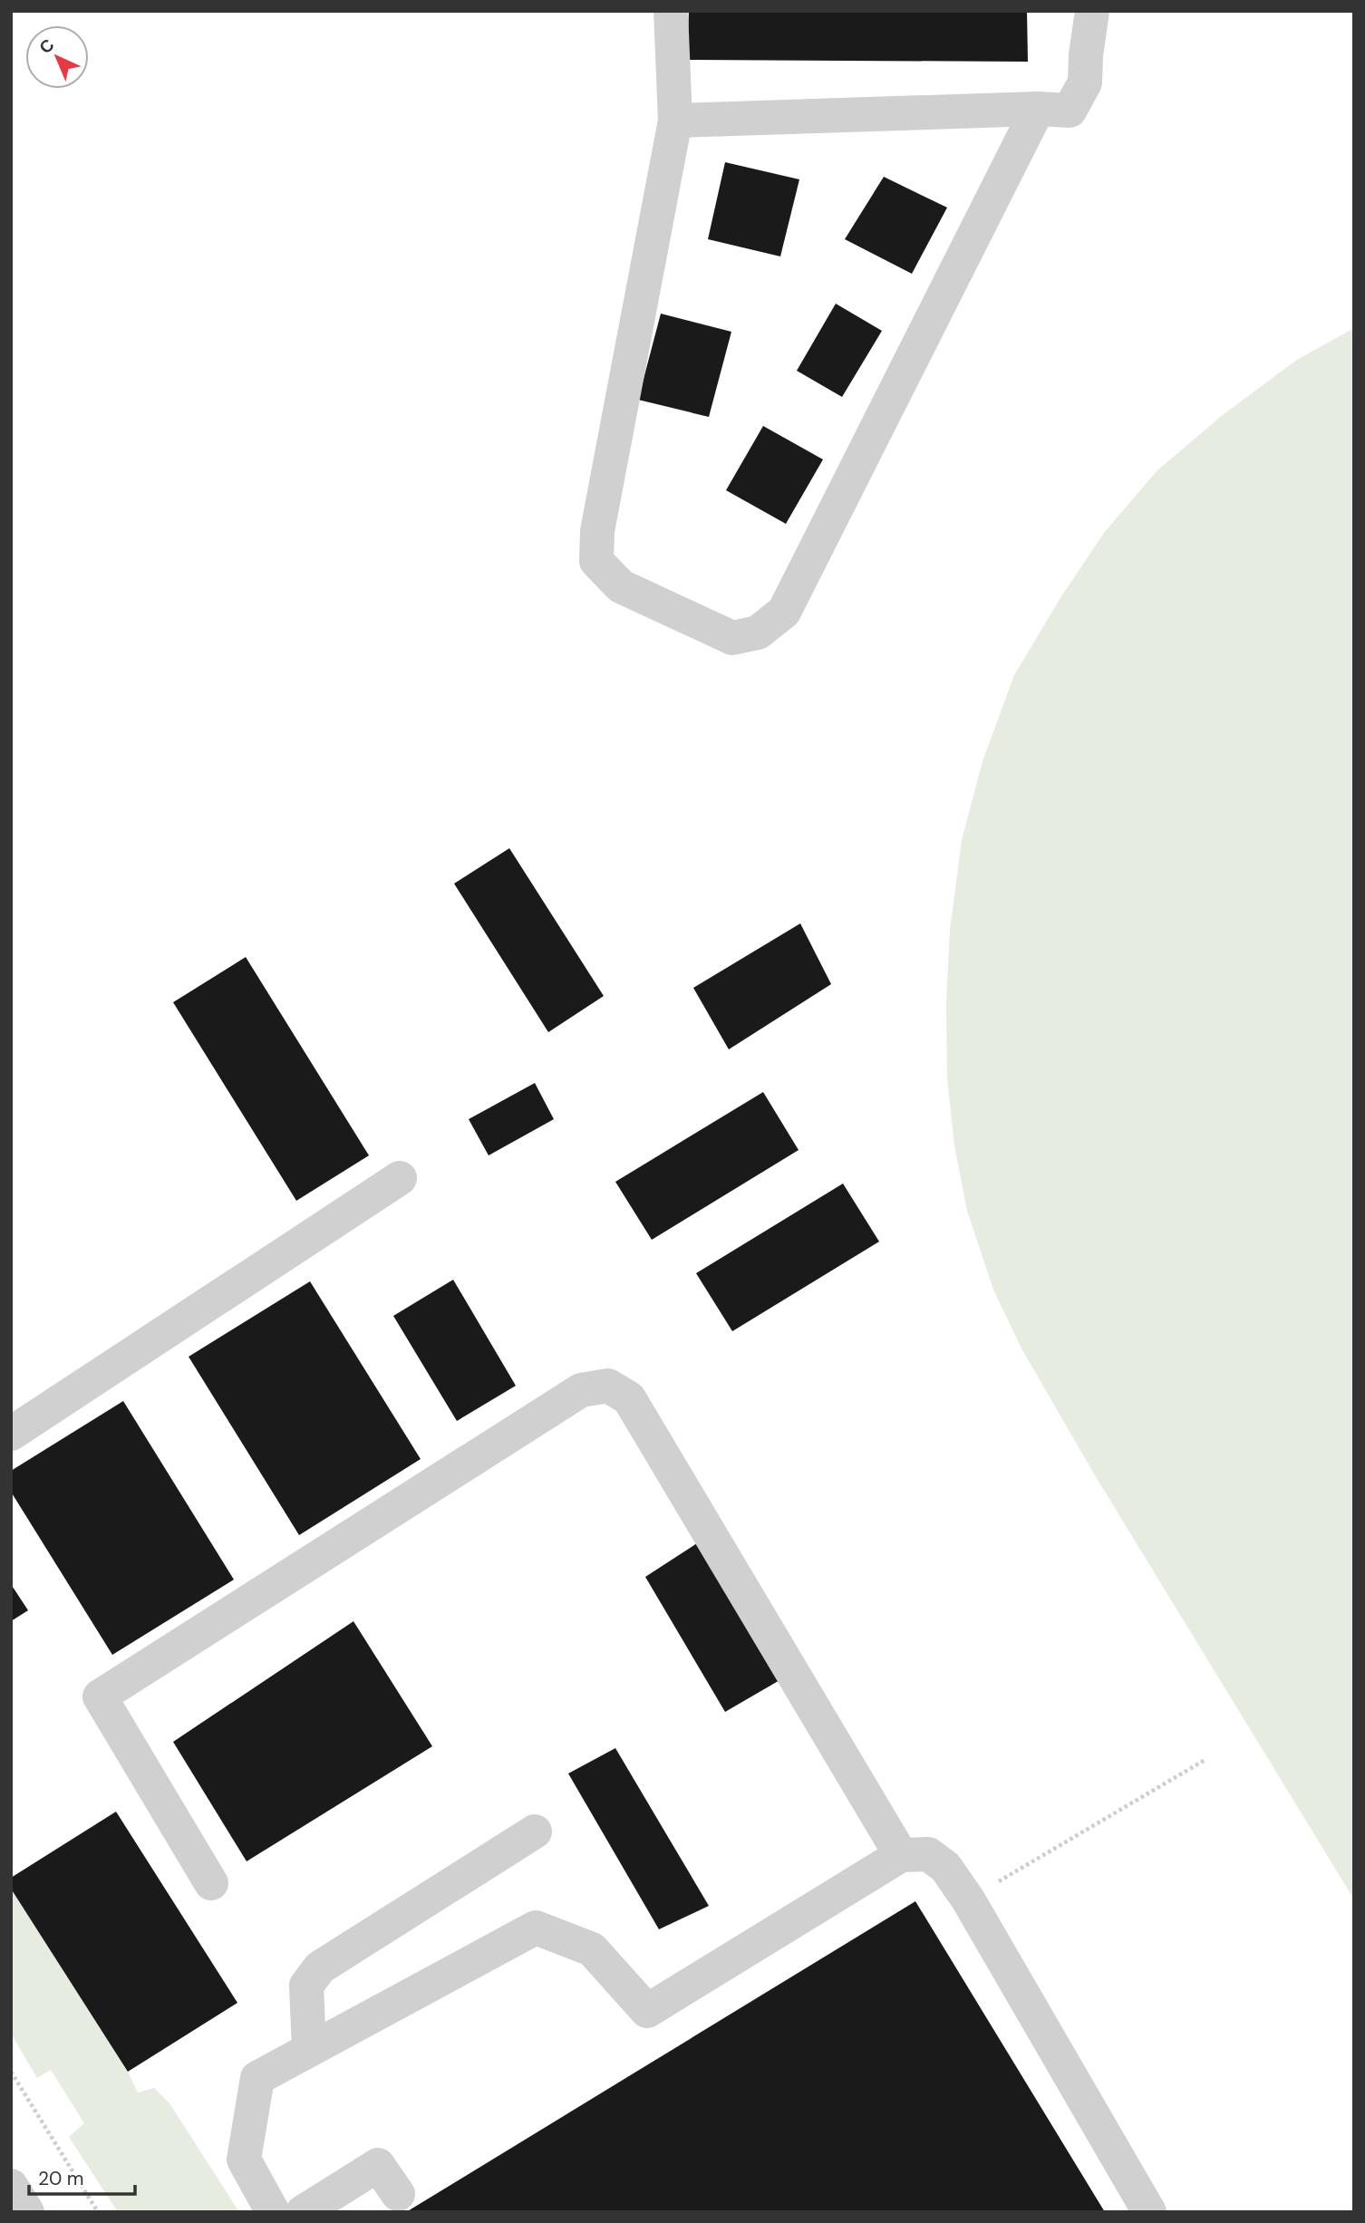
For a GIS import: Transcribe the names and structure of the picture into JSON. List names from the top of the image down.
{
  "scale_bar": "20 m",
  "north": "top left"
}
